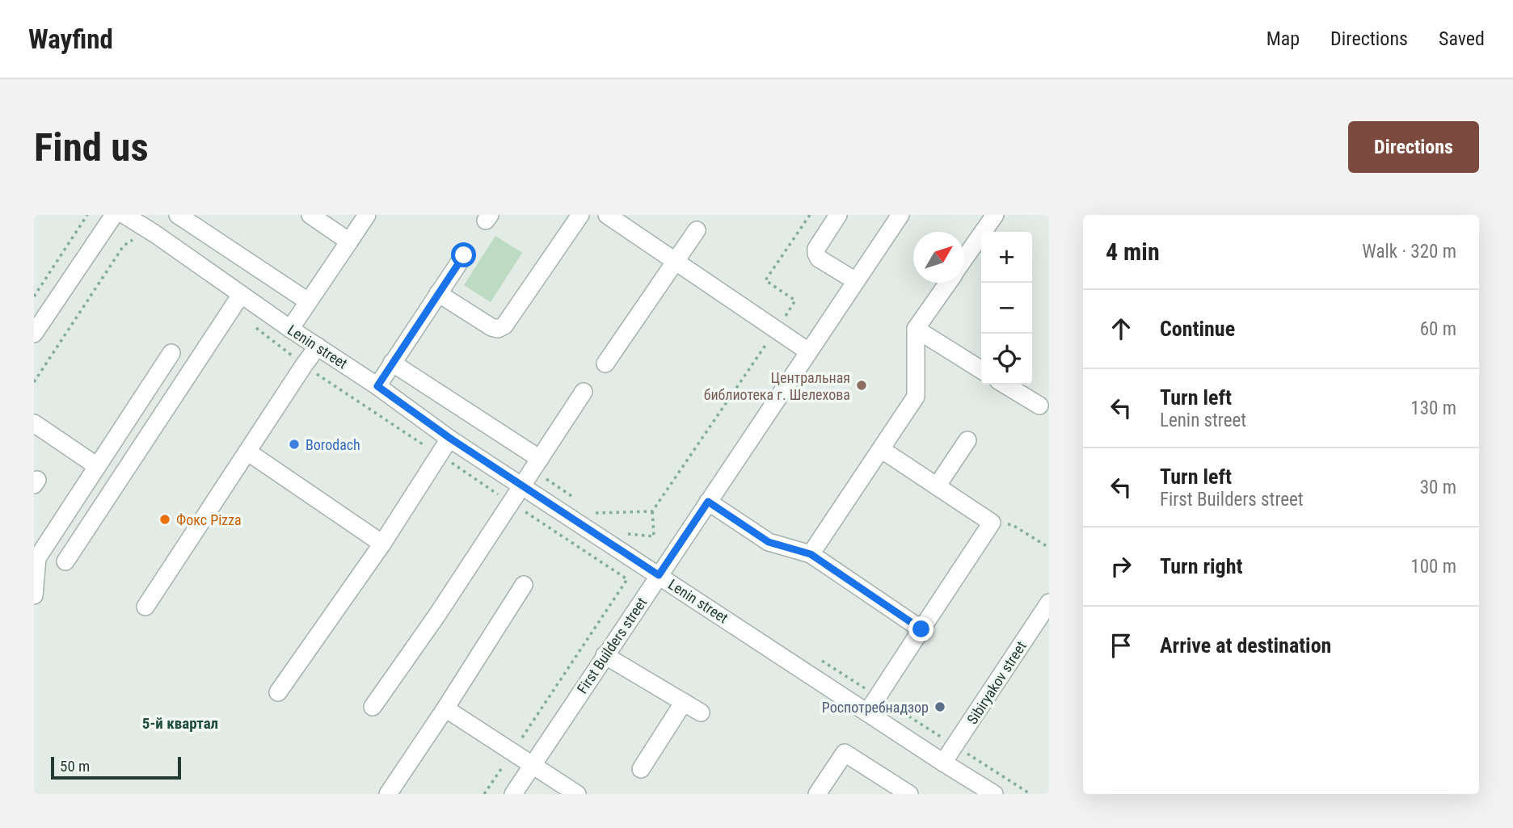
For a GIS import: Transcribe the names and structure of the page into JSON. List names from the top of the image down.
{
  "streets": {
    "street": ["Lenin street", "First Builders street", "Sibiryakov street"]
  },
  "crossings": [
    ["Lenin street", "First Builders street"],
    ["Lenin street", "Sibiryakov street"]
  ],
  "districts": ["5-й квартал"],
  "places": [
    "Центральная библиотека г. Шелехова",
    "Borodach",
    "Фокс Pizza",
    "Роспотребнадзор"
  ],
  "scale_bar": "50 m",
  "north": "top right",
  "page": {
    "header": "Wayfind",
    "nav": ["Map", "Directions", "Saved"],
    "buttons": "Directions",
    "title": "Find us",
    "heading": ["4 min", "Walk · 320 m"],
    "map_buttons": ["+", "−"],
    "list": [
      ["Continue", "60 m"],
      ["Turn left", "Lenin street", "130 m"],
      ["Turn left", "First Builders street", "30 m"],
      ["Turn right", "100 m"],
      "Arrive at destination"
    ],
    "scale": "50 m"
  }
}
